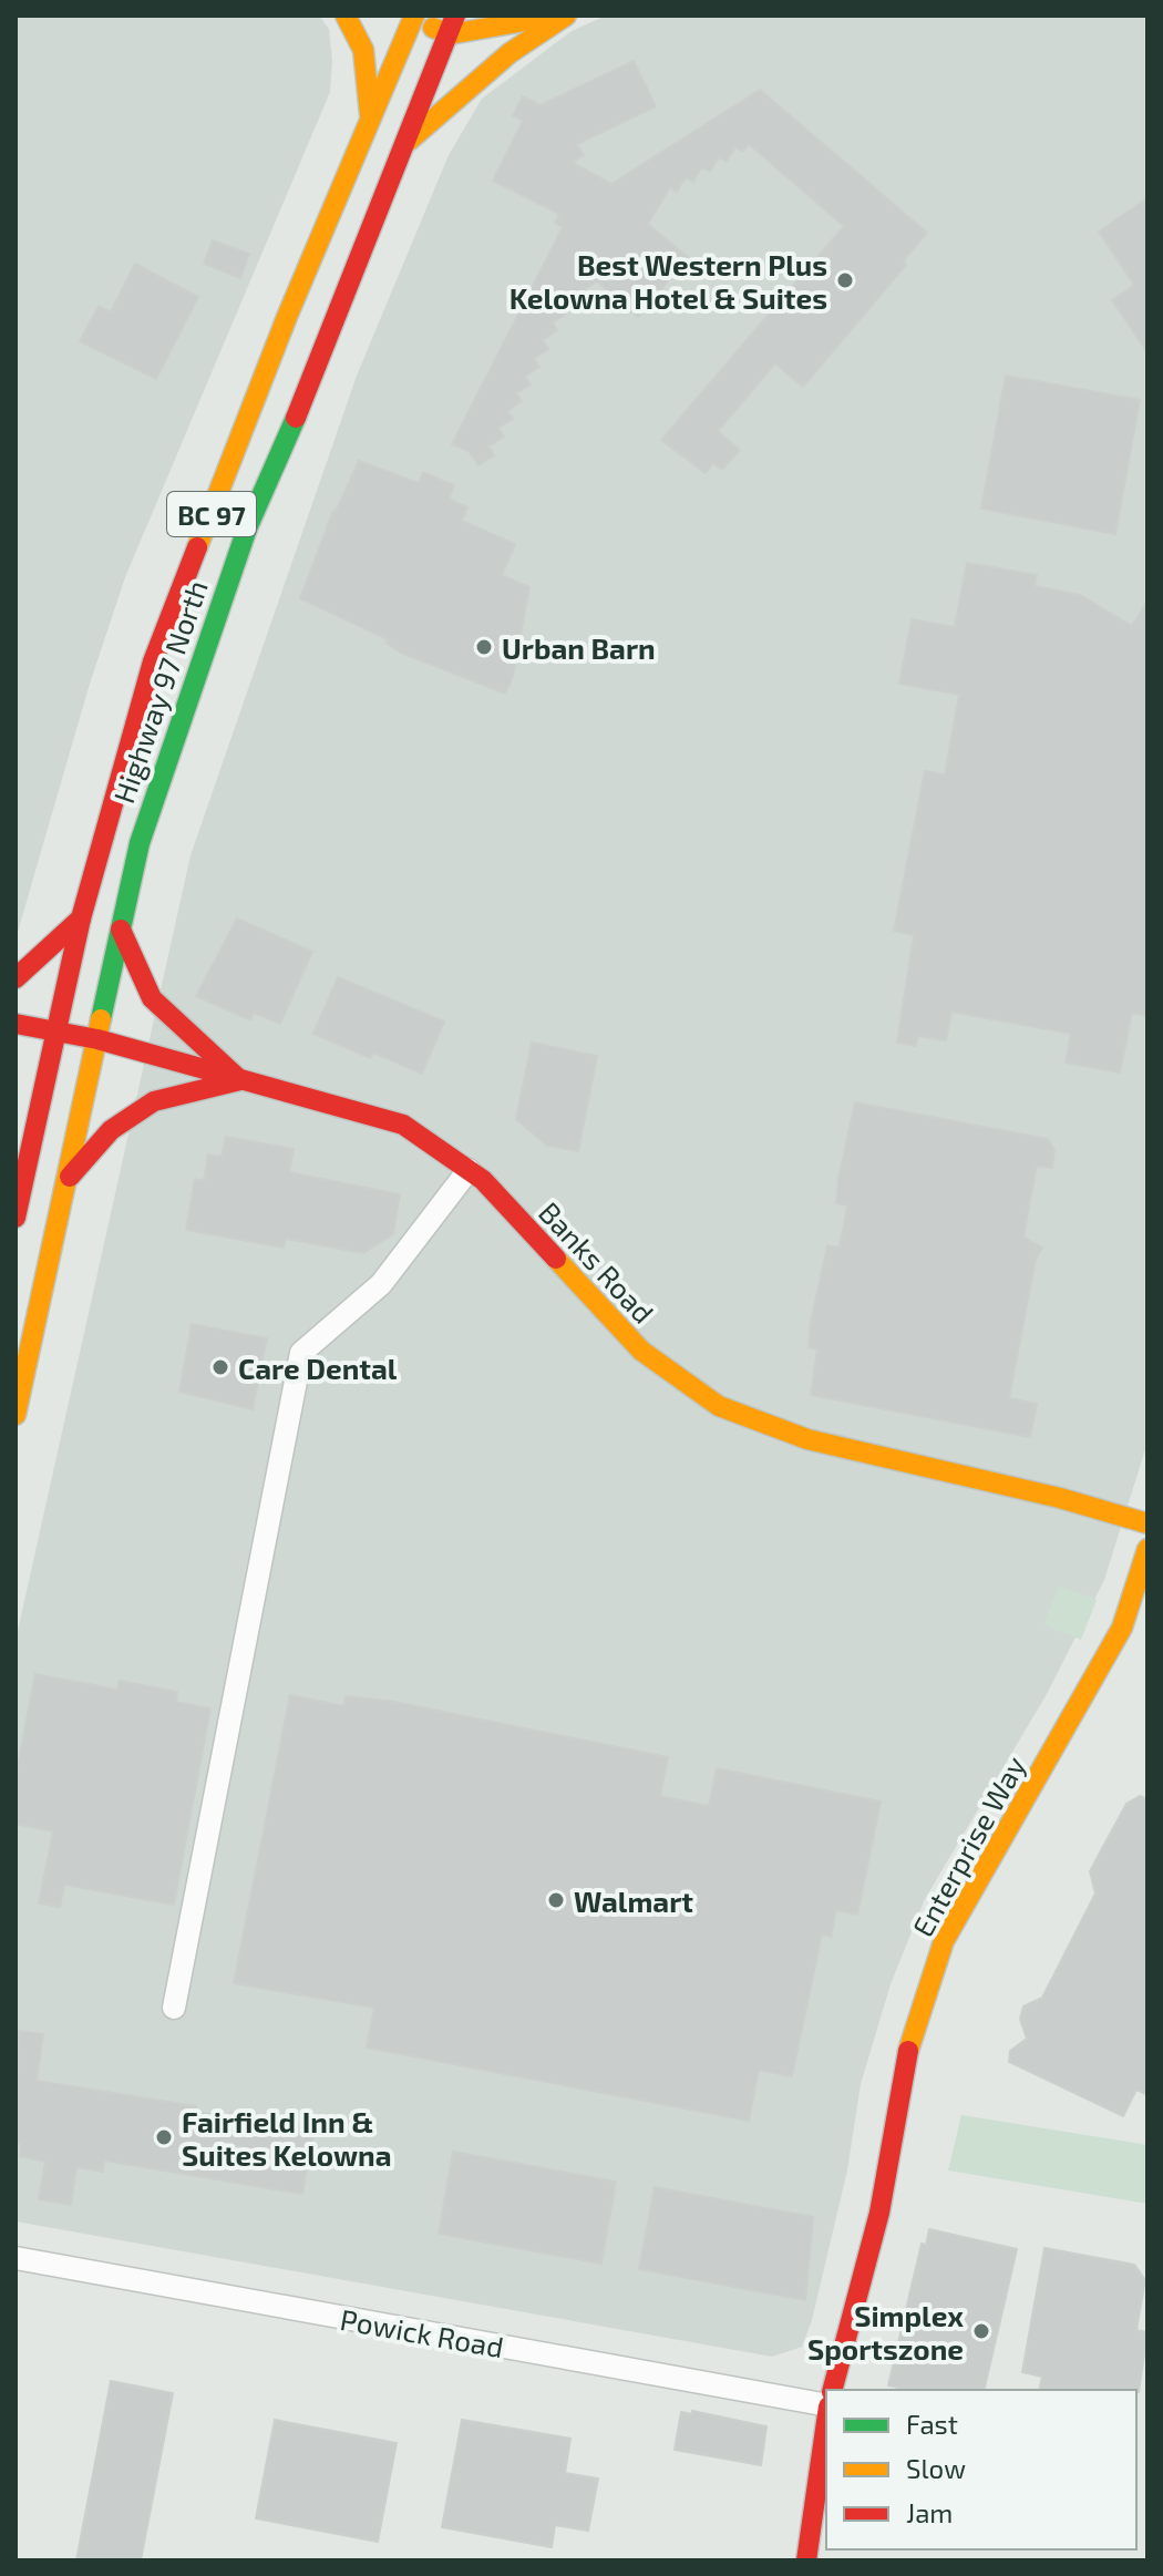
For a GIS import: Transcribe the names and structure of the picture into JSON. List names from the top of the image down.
{
  "streets": {
    "main road": [
      "BC 97",
      "Highway 97 North",
      "Banks Road",
      "Enterprise Way"
    ],
    "street": ["Powick Road"]
  },
  "crossings": [
    ["Highway 97 North", "Banks Road"]
  ],
  "places": [
    "Best Western Plus Kelowna Hotel & Suites",
    "Urban Barn",
    "Care Dental",
    "Walmart",
    "Fairfield Inn & Suites Kelowna",
    "Simplex Sportszone"
  ],
  "legend": ["Fast", "Slow", "Jam"]
}
